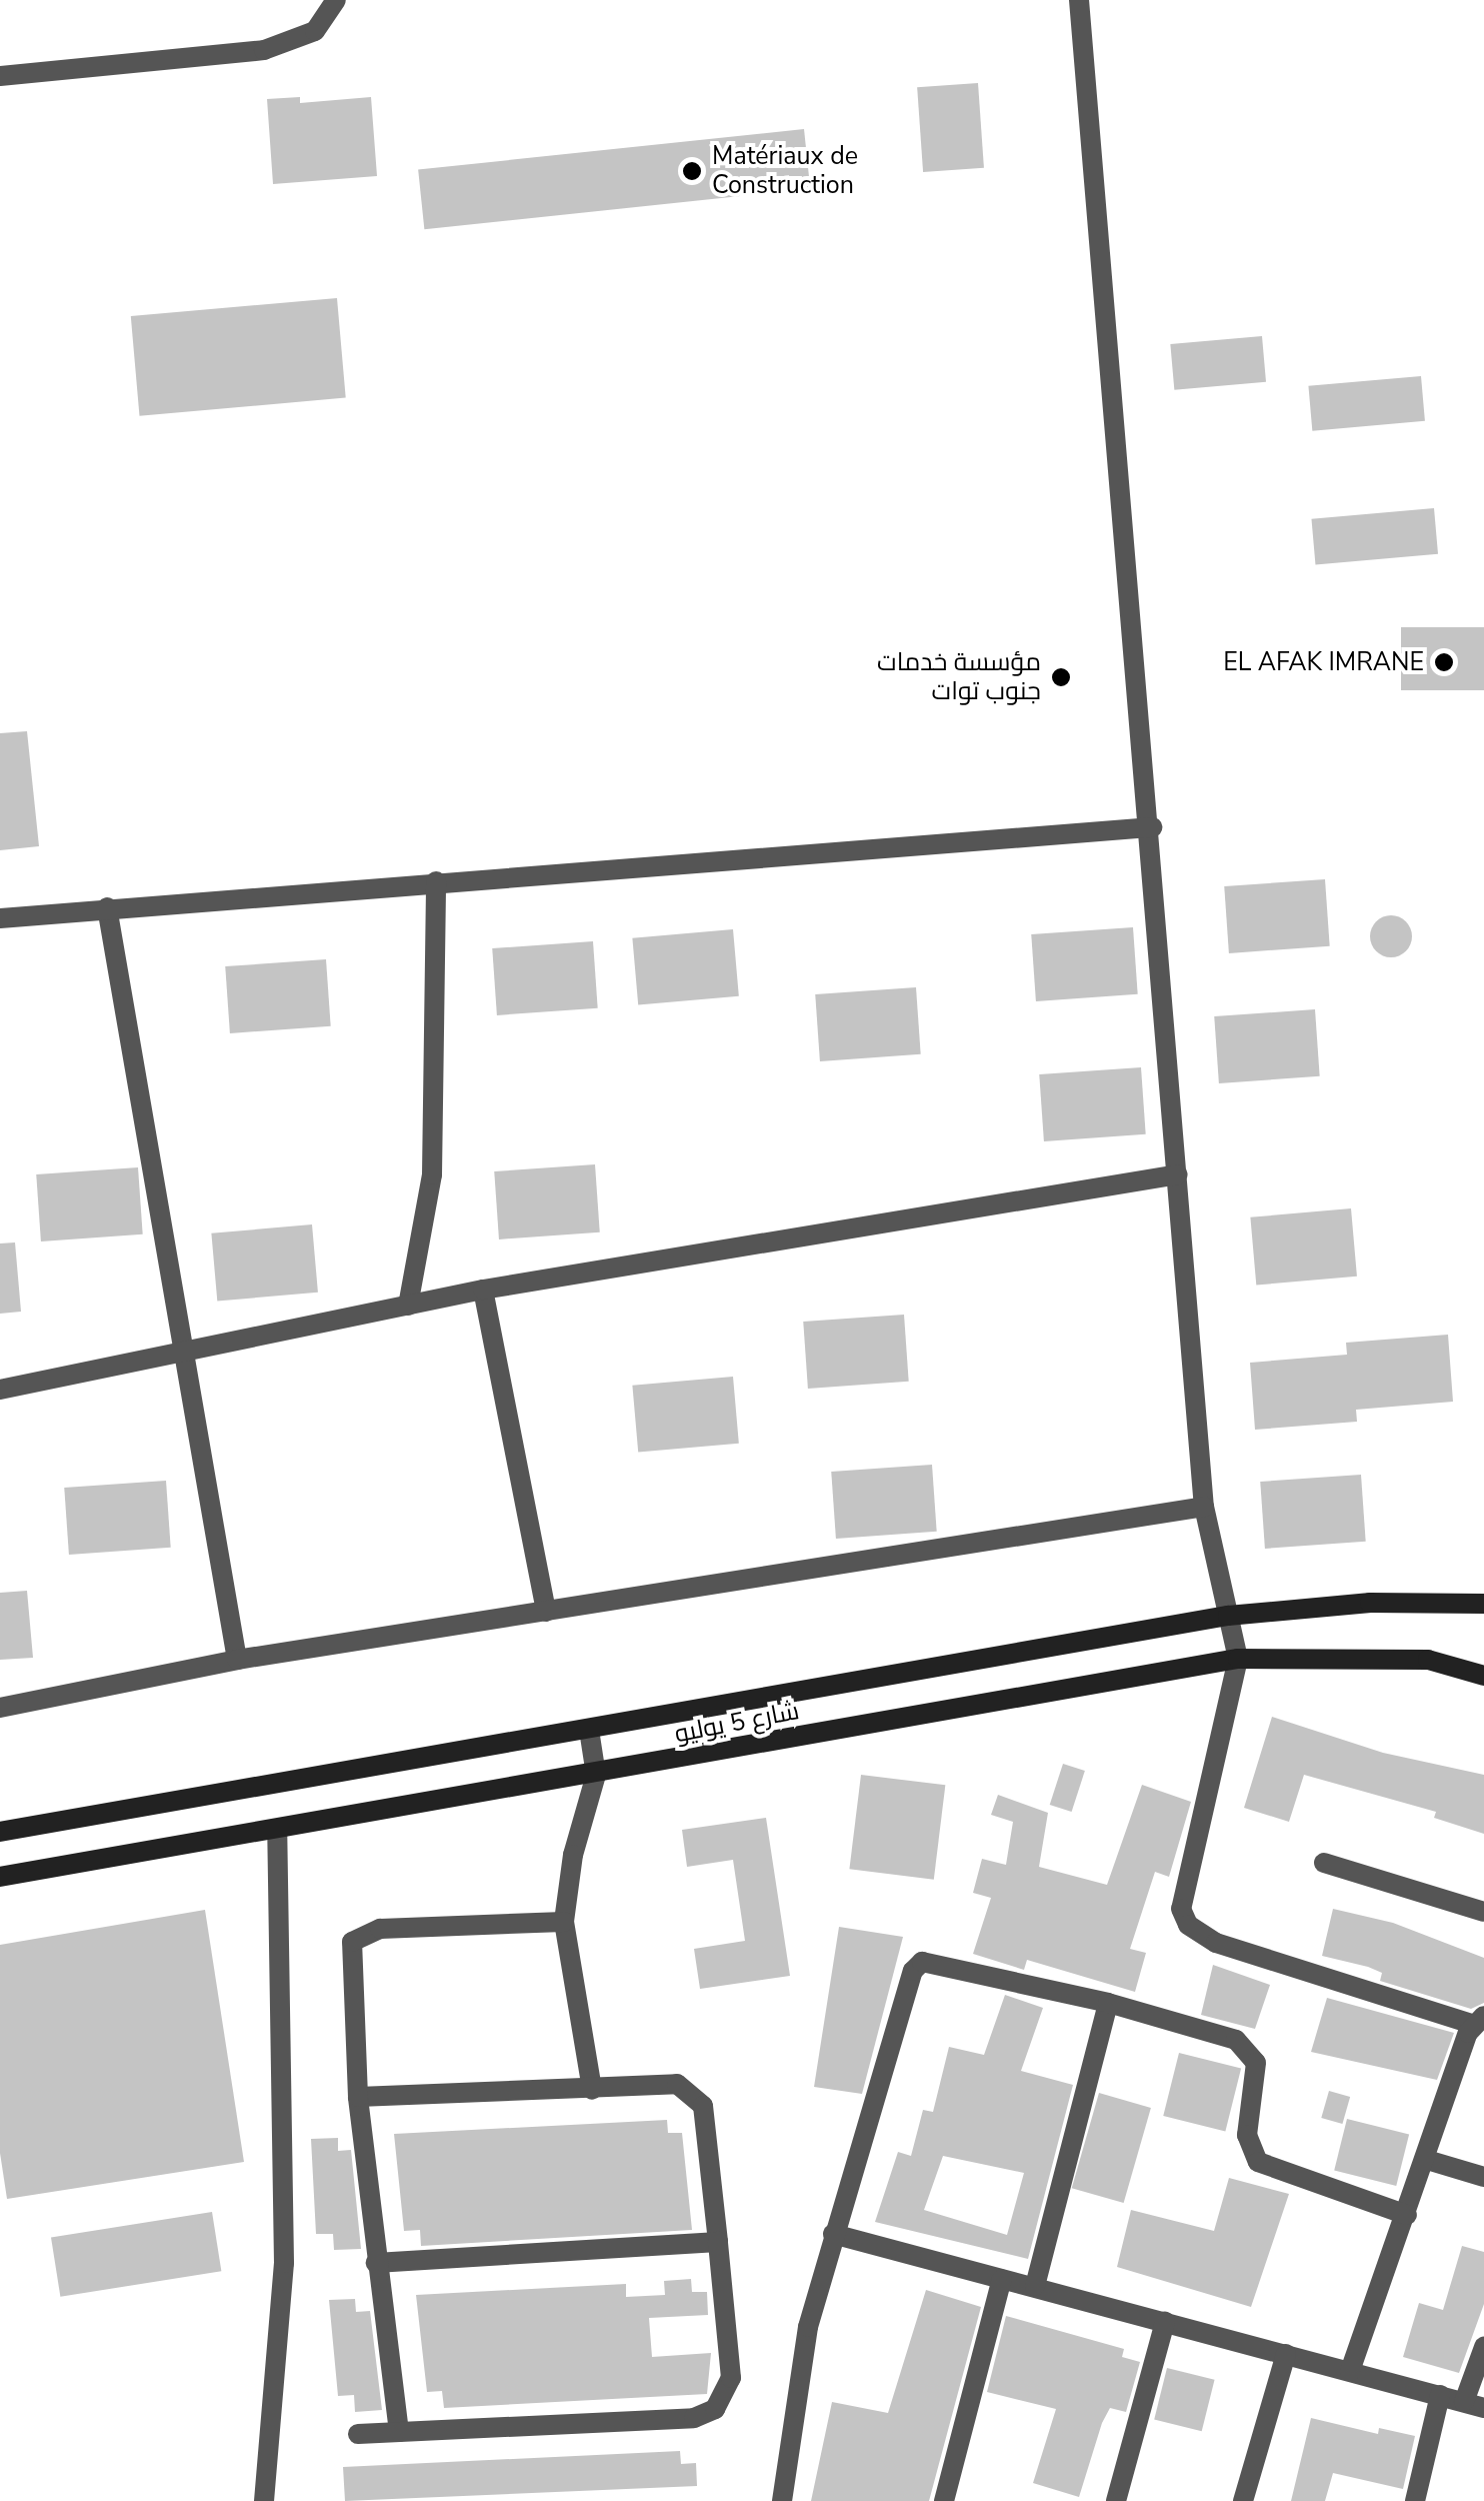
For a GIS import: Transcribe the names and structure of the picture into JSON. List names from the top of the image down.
{
  "streets": {
    "main road": ["شارع 5 يوليو"]
  },
  "places": ["Matériaux de Construction", "EL AFAK IMRANE", "مؤسسة خدمات جنوب توات"]
}
